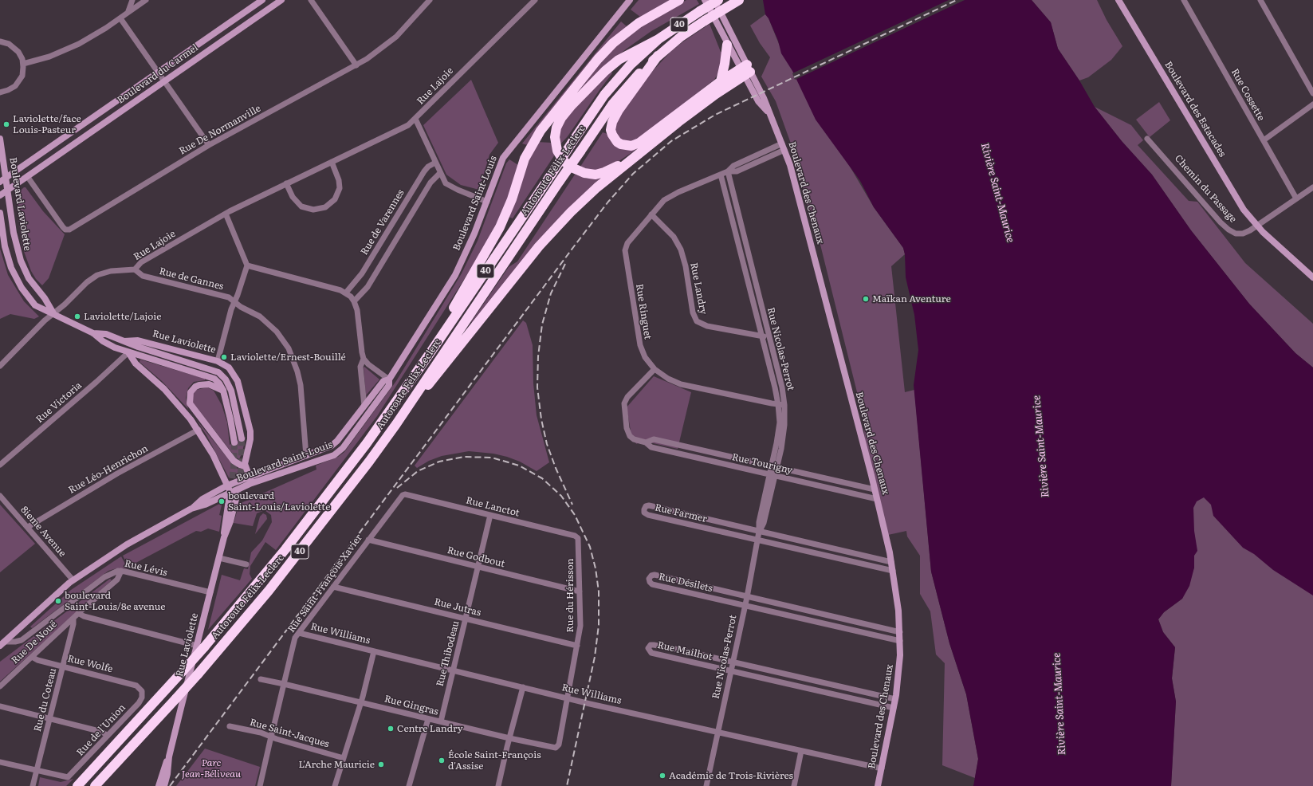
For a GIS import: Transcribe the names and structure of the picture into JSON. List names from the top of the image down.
{
  "streets": {
    "highway": ["40", "Autoroute Félix-Leclerc"],
    "street": [
      "Boulevard du Carmel",
      "Rue Lajoie",
      "Rue Cossette",
      "Boulevard des Estacades",
      "Rue De Normanville",
      "Chemin du Passage",
      "Boulevard des Chenaux",
      "Boulevard Saint-Louis",
      "Boulevard Laviolette",
      "Rue de Varennes",
      "Rue de Gannes",
      "Rue Landry",
      "Rue Ringuet",
      "Rue Laviolette",
      "Rue Nicolas-Perrot",
      "Rue Victoria",
      "Rue Tourigny",
      "Rue Léo-Henrichon",
      "Rue Lanctot",
      "Rue Farmer",
      "8ieme Avenue",
      "Rue Godbout",
      "Rue Lévis",
      "Rue Désilets",
      "Rue Saint-François-Xavier",
      "Rue du Hérisson",
      "Rue Jutras",
      "Rue Williams",
      "Rue De Nouë",
      "Rue Mailhot",
      "Rue Thibodeau",
      "Rue Wolfe",
      "Rue du Coteau",
      "Rue Gingras",
      "Rue de l'Union",
      "Rue Saint-Jacques"
    ]
  },
  "crossings": [
    ["Boulevard du Carmel", "Rue De Normanville"],
    ["Boulevard du Carmel", "Boulevard Laviolette"],
    ["Rue Lajoie", "Boulevard Laviolette"],
    ["Rue Lajoie", "Rue de Gannes"],
    ["Rue Lajoie", "Rue Laviolette"],
    ["Rue Cossette", "Chemin du Passage"],
    ["Boulevard des Estacades", "Chemin du Passage"],
    ["Autoroute Félix-Leclerc", "Rue Laviolette"],
    ["Boulevard des Chenaux", "Rue Ringuet"],
    ["Boulevard des Chenaux", "Rue Tourigny"],
    ["Boulevard des Chenaux", "Rue Farmer"],
    ["Boulevard des Chenaux", "Rue Désilets"],
    ["Boulevard des Chenaux", "Rue Williams"],
    ["Boulevard des Chenaux", "Rue Mailhot"],
    ["Boulevard Saint-Louis", "Rue de Gannes"],
    ["Boulevard Saint-Louis", "8ieme Avenue"],
    ["Boulevard Saint-Louis", "Rue Lévis"],
    ["Boulevard Laviolette", "Rue Laviolette"],
    ["Rue Landry", "Rue Ringuet"],
    ["Rue Landry", "Rue Nicolas-Perrot"],
    ["Rue Ringuet", "Rue Nicolas-Perrot"],
    ["Rue Ringuet", "Rue Tourigny"],
    ["Rue Laviolette", "Rue Victoria"],
    ["Rue Laviolette", "Rue Lévis"],
    ["Rue Nicolas-Perrot", "Rue Tourigny"],
    ["Rue Nicolas-Perrot", "Rue Farmer"],
    ["Rue Nicolas-Perrot", "Rue Désilets"],
    ["Rue Nicolas-Perrot", "Rue Williams"],
    ["Rue Nicolas-Perrot", "Rue Mailhot"],
    ["Rue Léo-Henrichon", "8ieme Avenue"],
    ["Rue Lanctot", "Rue Saint-François-Xavier"],
    ["Rue Lanctot", "Rue du Hérisson"],
    ["Rue Lanctot", "Rue Thibodeau"],
    ["Rue Godbout", "Rue Saint-François-Xavier"],
    ["Rue Godbout", "Rue du Hérisson"],
    ["Rue Godbout", "Rue Thibodeau"],
    ["Rue Lévis", "Rue De Nouë"],
    ["Rue Saint-François-Xavier", "Rue Jutras"],
    ["Rue Saint-François-Xavier", "Rue Williams"],
    ["Rue Saint-François-Xavier", "Rue Gingras"],
    ["Rue Saint-François-Xavier", "Rue Saint-Jacques"],
    ["Rue du Hérisson", "Rue Jutras"],
    ["Rue du Hérisson", "Rue Williams"],
    ["Rue du Hérisson", "Rue Gingras"],
    ["Rue Jutras", "Rue Thibodeau"],
    ["Rue Williams", "Rue Thibodeau"],
    ["Rue De Nouë", "Rue Wolfe"],
    ["Rue De Nouë", "Rue du Coteau"],
    ["Rue Thibodeau", "Rue Gingras"],
    ["Rue Wolfe", "Rue du Coteau"],
    ["Rue Wolfe", "Rue de l'Union"],
    ["Rue du Coteau", "Rue de l'Union"]
  ],
  "water": ["Rivière Saint-Maurice"],
  "parks": ["Parc Jean-Béliveau"],
  "places": [
    "Laviolette/face Louis-Pasteur",
    "Maïkan Aventure",
    "Laviolette/Lajoie",
    "Laviolette/Ernest-Bouillé",
    "boulevard Saint-Louis/Laviolette",
    "boulevard Saint-Louis/8e avenue",
    "Centre Landry",
    "École Saint-François d'Assise",
    "L'Arche Mauricie",
    "Académie de Trois-Rivières"
  ]
}
